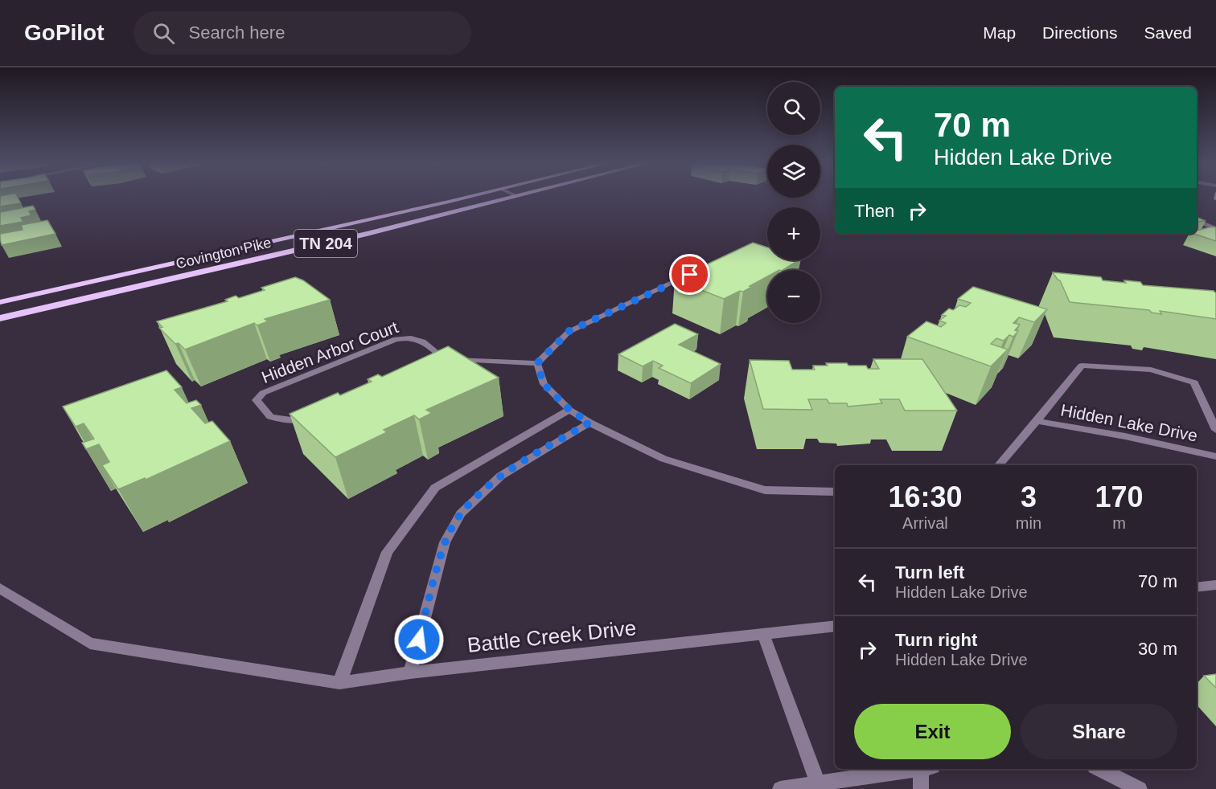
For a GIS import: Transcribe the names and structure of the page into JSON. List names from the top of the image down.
{
  "streets": {
    "main road": ["TN 204", "Covington Pike"],
    "street": ["Hidden Arbor Court", "Hidden Lake Drive", "Battle Creek Drive"]
  },
  "page": {
    "header": "GoPilot",
    "search": "Search here",
    "nav": ["Map", "Directions", "Saved"],
    "map_buttons": ["+", "−"],
    "turn": ["70 m", "Hidden Lake Drive"],
    "then": "Then",
    "eta": [
      "16:30",
      "Arrival",
      "3",
      "min",
      "170",
      "m"
    ],
    "list": [
      {
        "name": "Turn left",
        "note": "Hidden Lake Drive",
        "value": "70 m"
      },
      {
        "name": "Turn right",
        "note": "Hidden Lake Drive",
        "value": "30 m"
      }
    ],
    "buttons": ["Exit", "Share"]
  }
}
